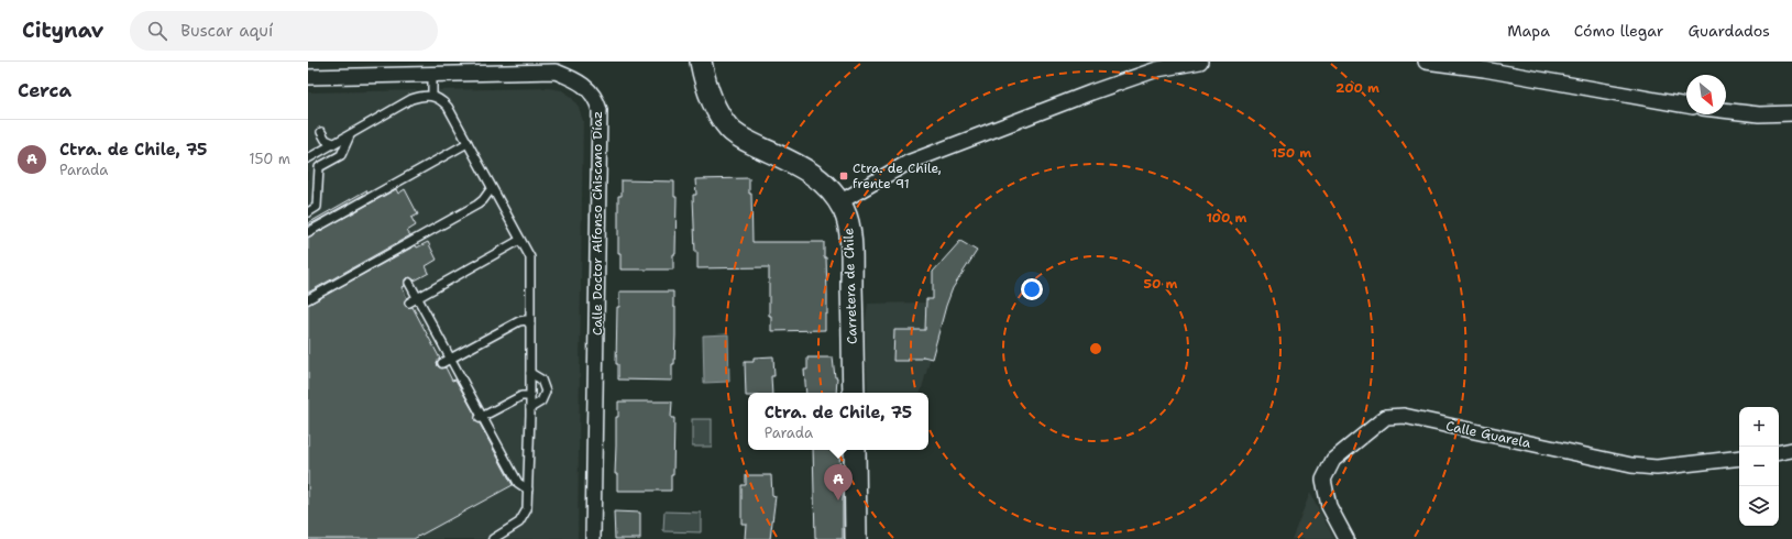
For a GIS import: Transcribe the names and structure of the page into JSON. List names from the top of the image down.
{
  "streets": {
    "street": ["Calle Doctor Alfonso Chiscano Díaz", "Carretera de Chile", "Calle Guarela"]
  },
  "places": {
    "transit": ["Ctra. de Chile, frente 91"]
  },
  "north": "bottom right",
  "page": {
    "header": "Citynav",
    "search": "Buscar aquí",
    "nav": ["Mapa", "Cómo llegar", "Guardados"],
    "heading": "Cerca",
    "list": [
      {
        "mark": "A",
        "name": "Ctra. de Chile, 75",
        "note": "Parada",
        "value": "150 m"
      }
    ],
    "popup": ["Ctra. de Chile, 75", "Parada"],
    "map_buttons": ["+", "−"],
    "pins": "A"
  },
  "rings": [
    "200 m",
    "150 m",
    "100 m",
    "50 m"
  ]
}
